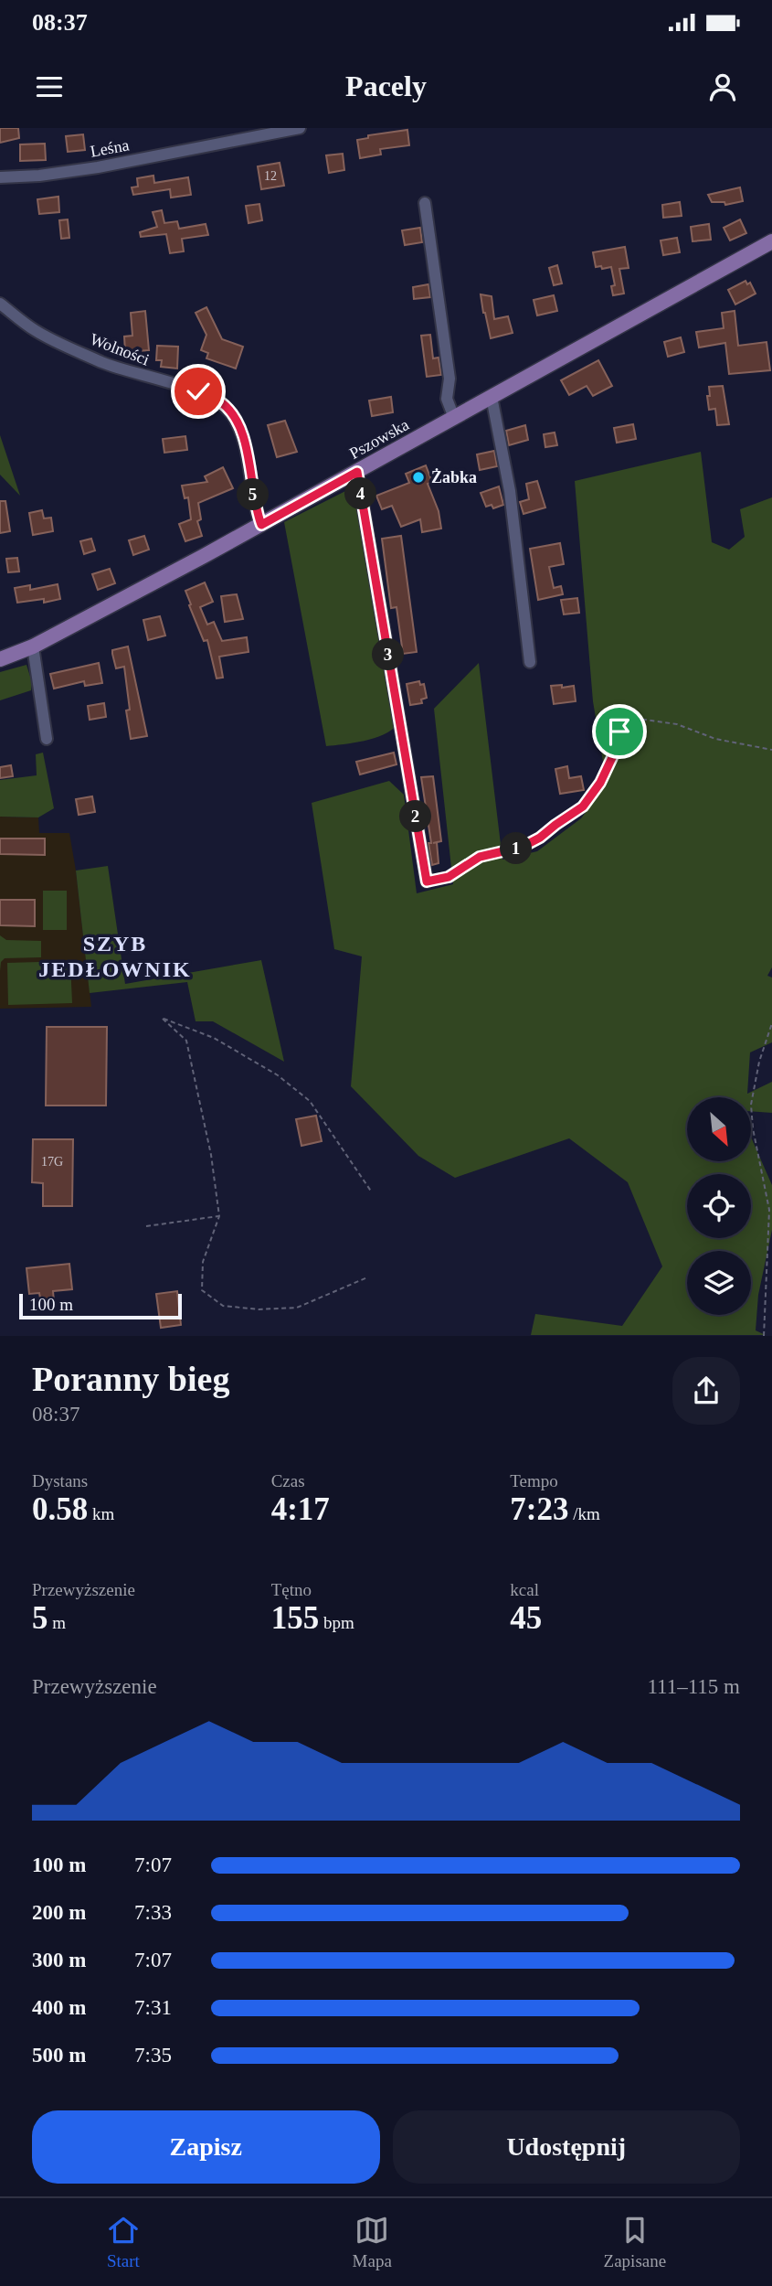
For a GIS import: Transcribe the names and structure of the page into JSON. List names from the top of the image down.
{
  "streets": {
    "main road": ["Pszowska"],
    "street": ["Leśna", "Wolności"]
  },
  "crossings": [
    ["Wolności", "Pszowska"]
  ],
  "districts": ["SZYB JEDŁOWNIK"],
  "places": ["Żabka"],
  "house_numbers": ["12", "17G"],
  "scale_bar": "100 m",
  "north": "bottom right",
  "page": {
    "status": "08:37",
    "header": "Pacely",
    "pins": [
      "4",
      "5",
      "3",
      "2",
      "1"
    ],
    "scale": "100 m",
    "heading": ["Poranny bieg", "08:37"],
    "stats": [
      ["Dystans", "0.58 km"],
      ["Czas", "4:17"],
      ["Tempo", "7:23 /km"],
      ["Przewyższenie", "5 m"],
      ["Tętno", "155 bpm"],
      ["kcal", "45"]
    ],
    "chart": ["Przewyższenie", "111–115 m"],
    "list": [
      {
        "name": "100 m",
        "note": "7:07"
      },
      {
        "name": "200 m",
        "note": "7:33"
      },
      {
        "name": "300 m",
        "note": "7:07"
      },
      {
        "name": "400 m",
        "note": "7:31"
      },
      {
        "name": "500 m",
        "note": "7:35"
      }
    ],
    "buttons": ["Zapisz", "Udostępnij"],
    "tabs": ["Start", "Mapa", "Zapisane"]
  }
}
